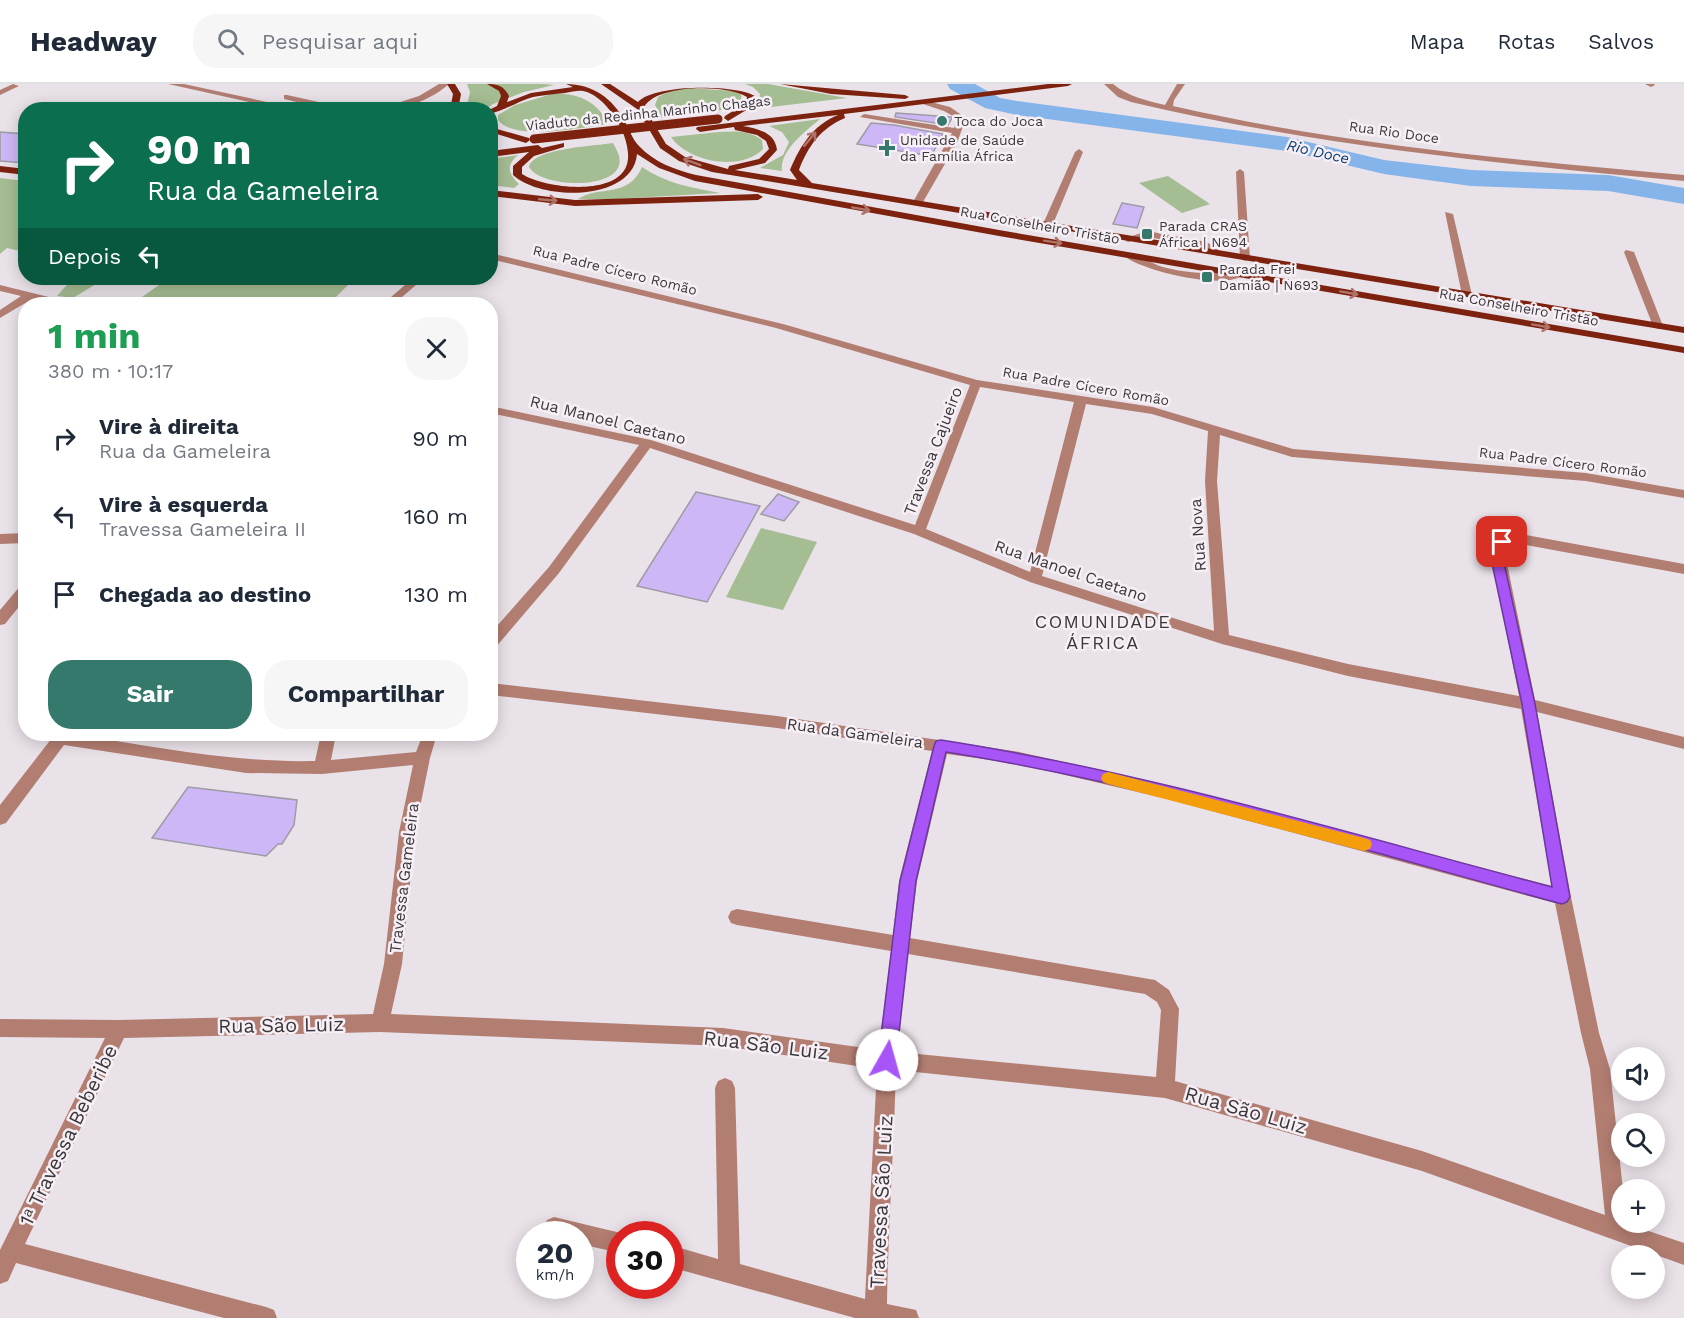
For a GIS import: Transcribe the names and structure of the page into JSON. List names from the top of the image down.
{
  "streets": {
    "main road": ["Viaduto da Redinha Marinho Chagas", "Rua Conselheiro Tristão"],
    "street": [
      "Rua Rio Doce",
      "Rua Padre Cícero Romão",
      "Rua Manoel Caetano",
      "Travessa Cajueiro",
      "Rua Nova",
      "Rua da Gameleira",
      "Travessa Gameleira",
      "Rua São Luiz",
      "1ᵃ Travessa Beberibe",
      "Travessa São Luiz"
    ]
  },
  "crossings": [
    ["Rua Padre Cícero Romão", "Travessa Cajueiro"],
    ["Rua Padre Cícero Romão", "Rua Nova"],
    ["Rua Manoel Caetano", "Travessa Cajueiro"],
    ["Rua Manoel Caetano", "Rua Nova"],
    ["Rua da Gameleira", "Travessa São Luiz"],
    ["Travessa Gameleira", "Rua São Luiz"],
    ["Rua São Luiz", "1ᵃ Travessa Beberibe"],
    ["Rua São Luiz", "Travessa São Luiz"]
  ],
  "districts": ["COMUNIDADE ÁFRICA"],
  "water": ["Rio Doce"],
  "places": {
    "other": ["Toca do Joca"],
    "health": ["Unidade de Saúde da Família África"],
    "transit": ["Parada CRAS África | N694", "Parada Frei Damião | N693"]
  },
  "page": {
    "header": "Headway",
    "search": "Pesquisar aqui",
    "nav": ["Mapa", "Rotas", "Salvos"],
    "turn": ["90 m", "Rua da Gameleira"],
    "then": "Depois",
    "heading": ["1 min", "380 m · 10:17"],
    "list": [
      {
        "name": "Vire à direita",
        "note": "Rua da Gameleira",
        "value": "90 m"
      },
      {
        "name": "Vire à esquerda",
        "note": "Travessa Gameleira II",
        "value": "160 m"
      },
      {
        "name": "Chegada ao destino",
        "value": "130 m"
      }
    ],
    "buttons": ["Sair", "Compartilhar"],
    "map_buttons": ["+", "−"],
    "speed": "20 km/h",
    "limit": "30"
  }
}
